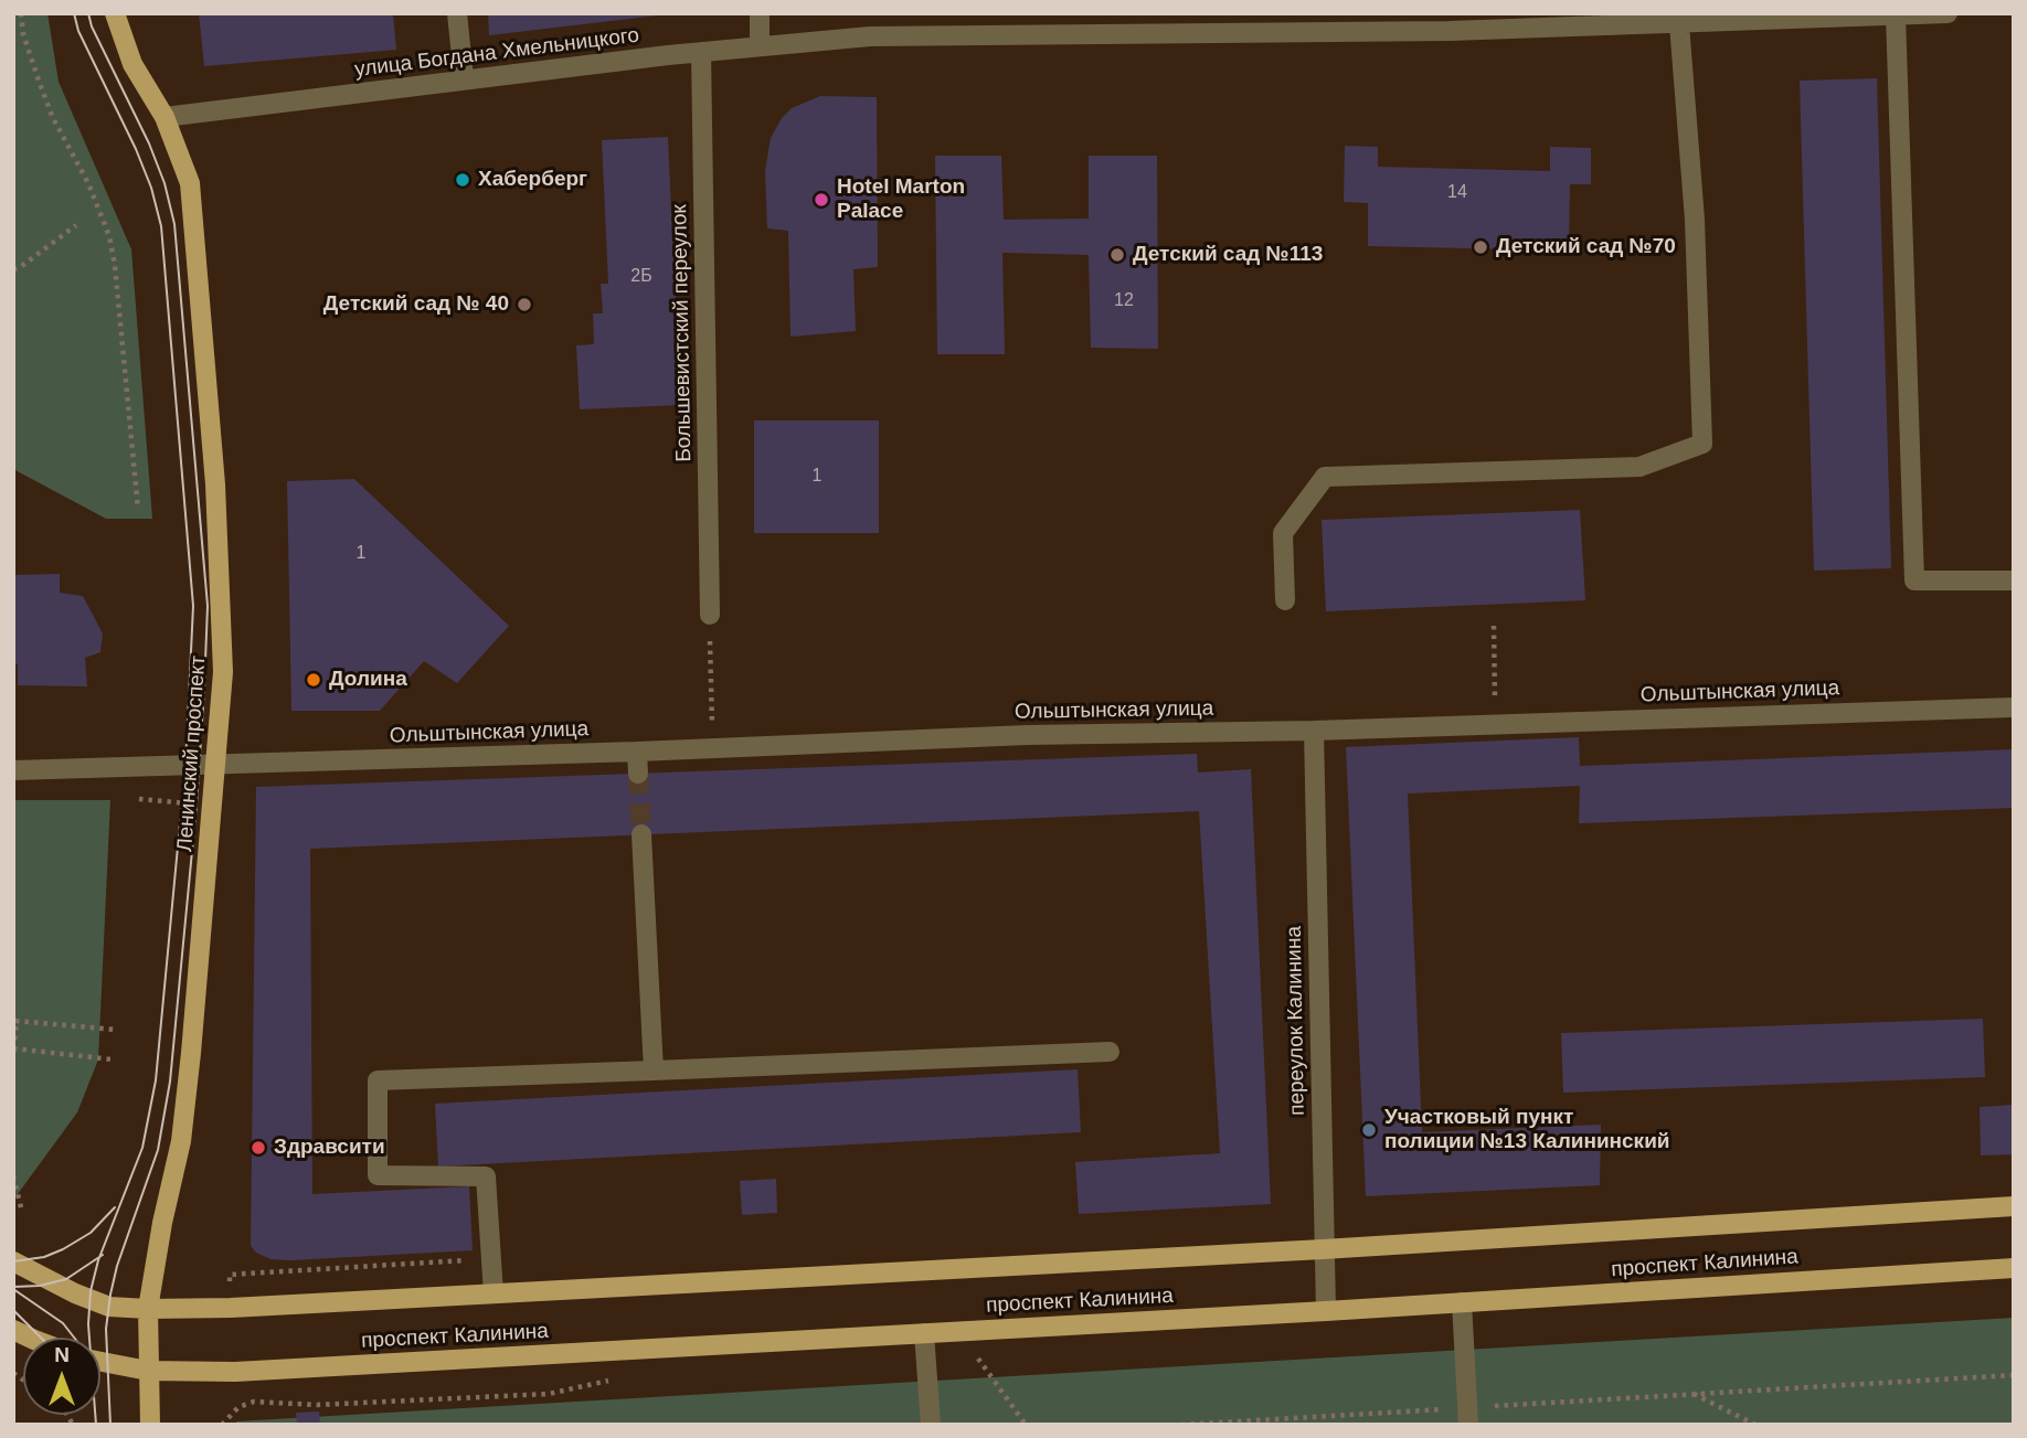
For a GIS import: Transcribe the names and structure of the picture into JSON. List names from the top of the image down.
{
  "streets": {
    "main road": ["Ленинский проспект", "проспект Калинина"],
    "street": [
      "улица Богдана Хмельницкого",
      "Большевистский переулок",
      "Ольштынская улица",
      "переулок Калинина"
    ]
  },
  "crossings": [
    ["улица Богдана Хмельницкого", "Большевистский переулок"],
    ["улица Богдана Хмельницкого", "Ленинский проспект"],
    ["Ольштынская улица", "Ленинский проспект"],
    ["Ольштынская улица", "переулок Калинина"],
    ["Ленинский проспект", "проспект Калинина"],
    ["переулок Калинина", "проспект Калинина"]
  ],
  "places": [
    "Хаберберг",
    "Hotel Marton Palace",
    "Детский сад №70",
    "Детский сад №113",
    "Детский сад № 40",
    "Долина",
    "Участковый пункт полиции №13 Калининский",
    "Здравсити"
  ],
  "house_numbers": [
    "14",
    "2Б",
    "12",
    "1",
    "1"
  ],
  "north": "top"
}
